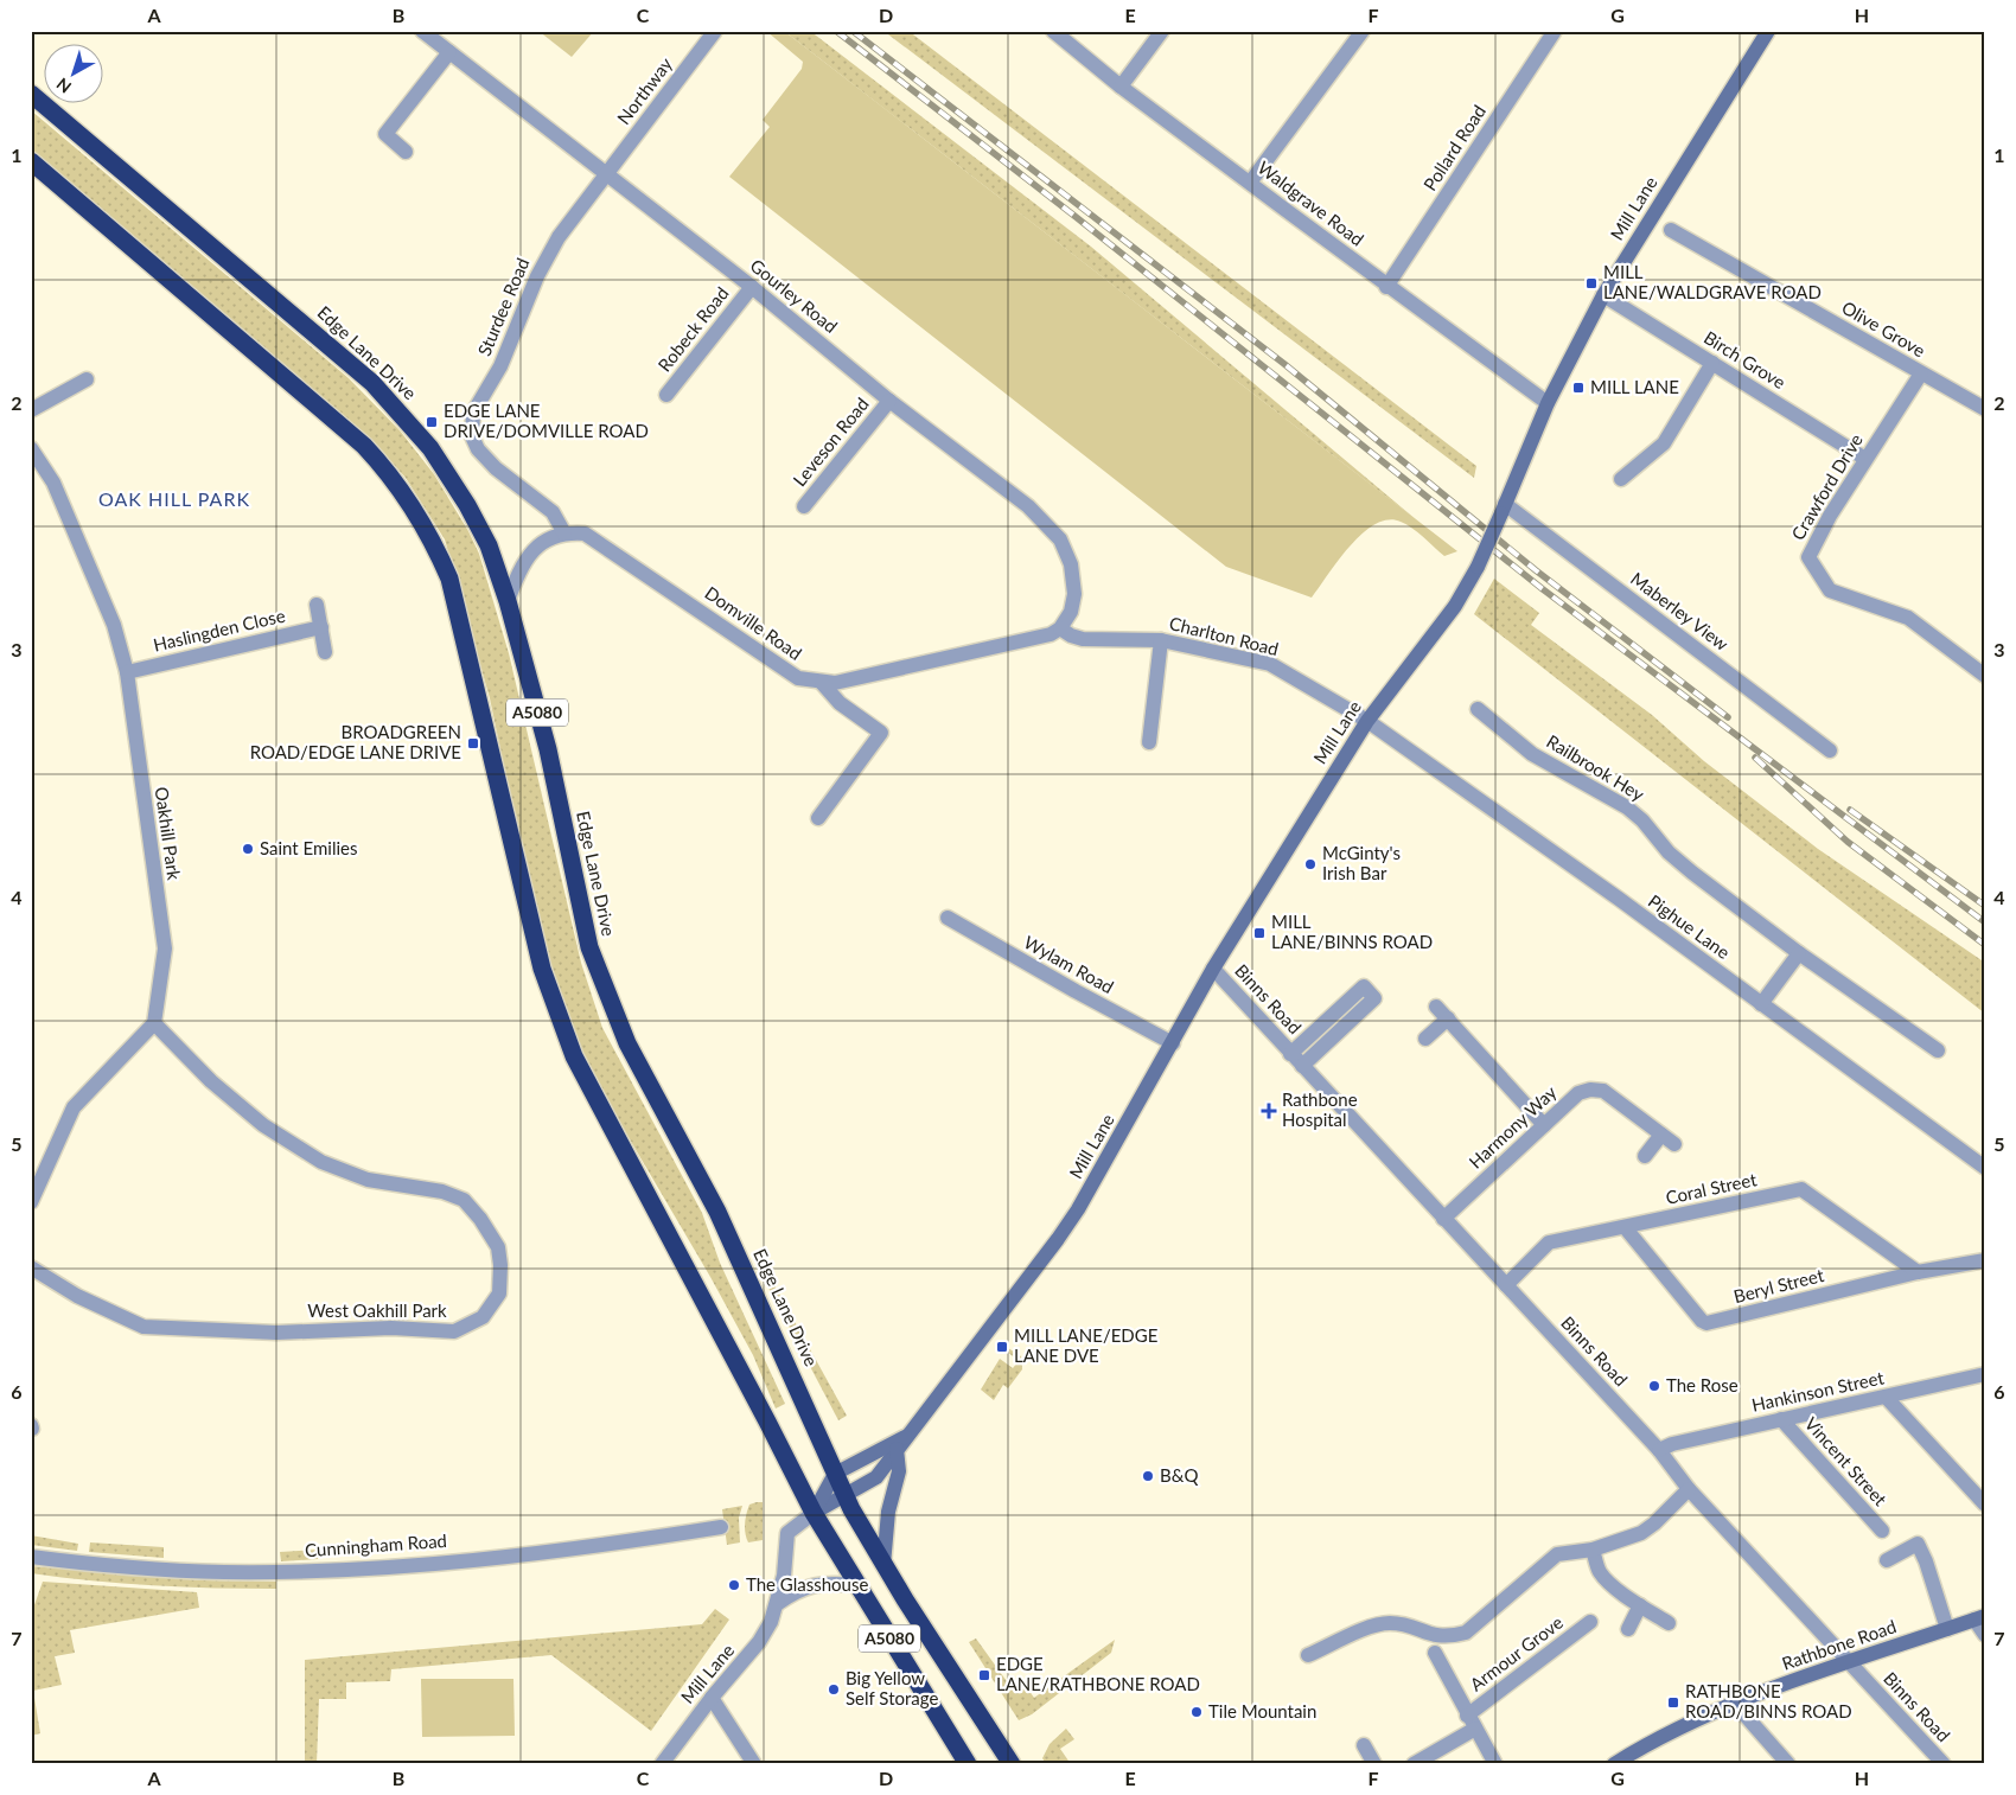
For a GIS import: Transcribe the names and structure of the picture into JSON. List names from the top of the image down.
{
  "streets": {
    "highway": ["Edge Lane Drive", "A5080"],
    "street": [
      "Northway",
      "Pollard Road",
      "Waldgrave Road",
      "Mill Lane",
      "Gourley Road",
      "Sturdee Road",
      "Robeck Road",
      "Olive Grove",
      "Birch Grove",
      "Leveson Road",
      "Crawford Drive",
      "Maberley View",
      "Domville Road",
      "Haslingden Close",
      "Charlton Road",
      "Railbrook Hey",
      "Oakhill Park",
      "Pighue Lane",
      "Wylam Road",
      "Binns Road",
      "Harmony Way",
      "Coral Street",
      "Beryl Street",
      "West Oakhill Park",
      "Hankinson Street",
      "Vincent Street",
      "Cunningham Road",
      "Rathbone Road",
      "Armour Grove"
    ]
  },
  "crossings": [
    ["Northway", "Gourley Road"],
    ["Northway", "Sturdee Road"],
    ["Pollard Road", "Waldgrave Road"],
    ["Waldgrave Road", "Mill Lane"],
    ["Mill Lane", "Edge Lane Drive"],
    ["Mill Lane", "Birch Grove"],
    ["Mill Lane", "Maberley View"],
    ["Mill Lane", "Charlton Road"],
    ["Mill Lane", "A5080"],
    ["Mill Lane", "Pighue Lane"],
    ["Mill Lane", "Wylam Road"],
    ["Mill Lane", "Binns Road"],
    ["Gourley Road", "Sturdee Road"],
    ["Gourley Road", "Robeck Road"],
    ["Gourley Road", "Leveson Road"],
    ["Gourley Road", "Domville Road"],
    ["Gourley Road", "Charlton Road"],
    ["Sturdee Road", "Domville Road"],
    ["Olive Grove", "Crawford Drive"],
    ["Birch Grove", "Crawford Drive"],
    ["Domville Road", "Charlton Road"],
    ["Haslingden Close", "Oakhill Park"],
    ["Charlton Road", "Pighue Lane"],
    ["Oakhill Park", "West Oakhill Park"],
    ["Binns Road", "Harmony Way"],
    ["Binns Road", "Coral Street"],
    ["Binns Road", "Hankinson Street"],
    ["Binns Road", "Rathbone Road"],
    ["Coral Street", "Beryl Street"],
    ["Hankinson Street", "Vincent Street"]
  ],
  "districts": ["OAK HILL PARK"],
  "places": {
    "transit": [
      "MILL LANE/WALDGRAVE ROAD",
      "MILL LANE",
      "EDGE LANE DRIVE/DOMVILLE ROAD",
      "BROADGREEN ROAD/EDGE LANE DRIVE",
      "MILL LANE/BINNS ROAD",
      "MILL LANE/EDGE LANE DVE",
      "EDGE LANE/RATHBONE ROAD",
      "RATHBONE ROAD/BINNS ROAD"
    ],
    "other": [
      "Saint Emilies",
      "McGinty's Irish Bar",
      "The Rose",
      "B&Q",
      "The Glasshouse",
      "Big Yellow Self Storage",
      "Tile Mountain"
    ],
    "health": ["Rathbone Hospital"]
  },
  "north": "bottom left",
  "grid": {
    "columns": [
      "A",
      "B",
      "C",
      "D",
      "E",
      "F",
      "G",
      "H"
    ],
    "rows": [
      "1",
      "2",
      "3",
      "4",
      "5",
      "6",
      "7"
    ]
  }
}
